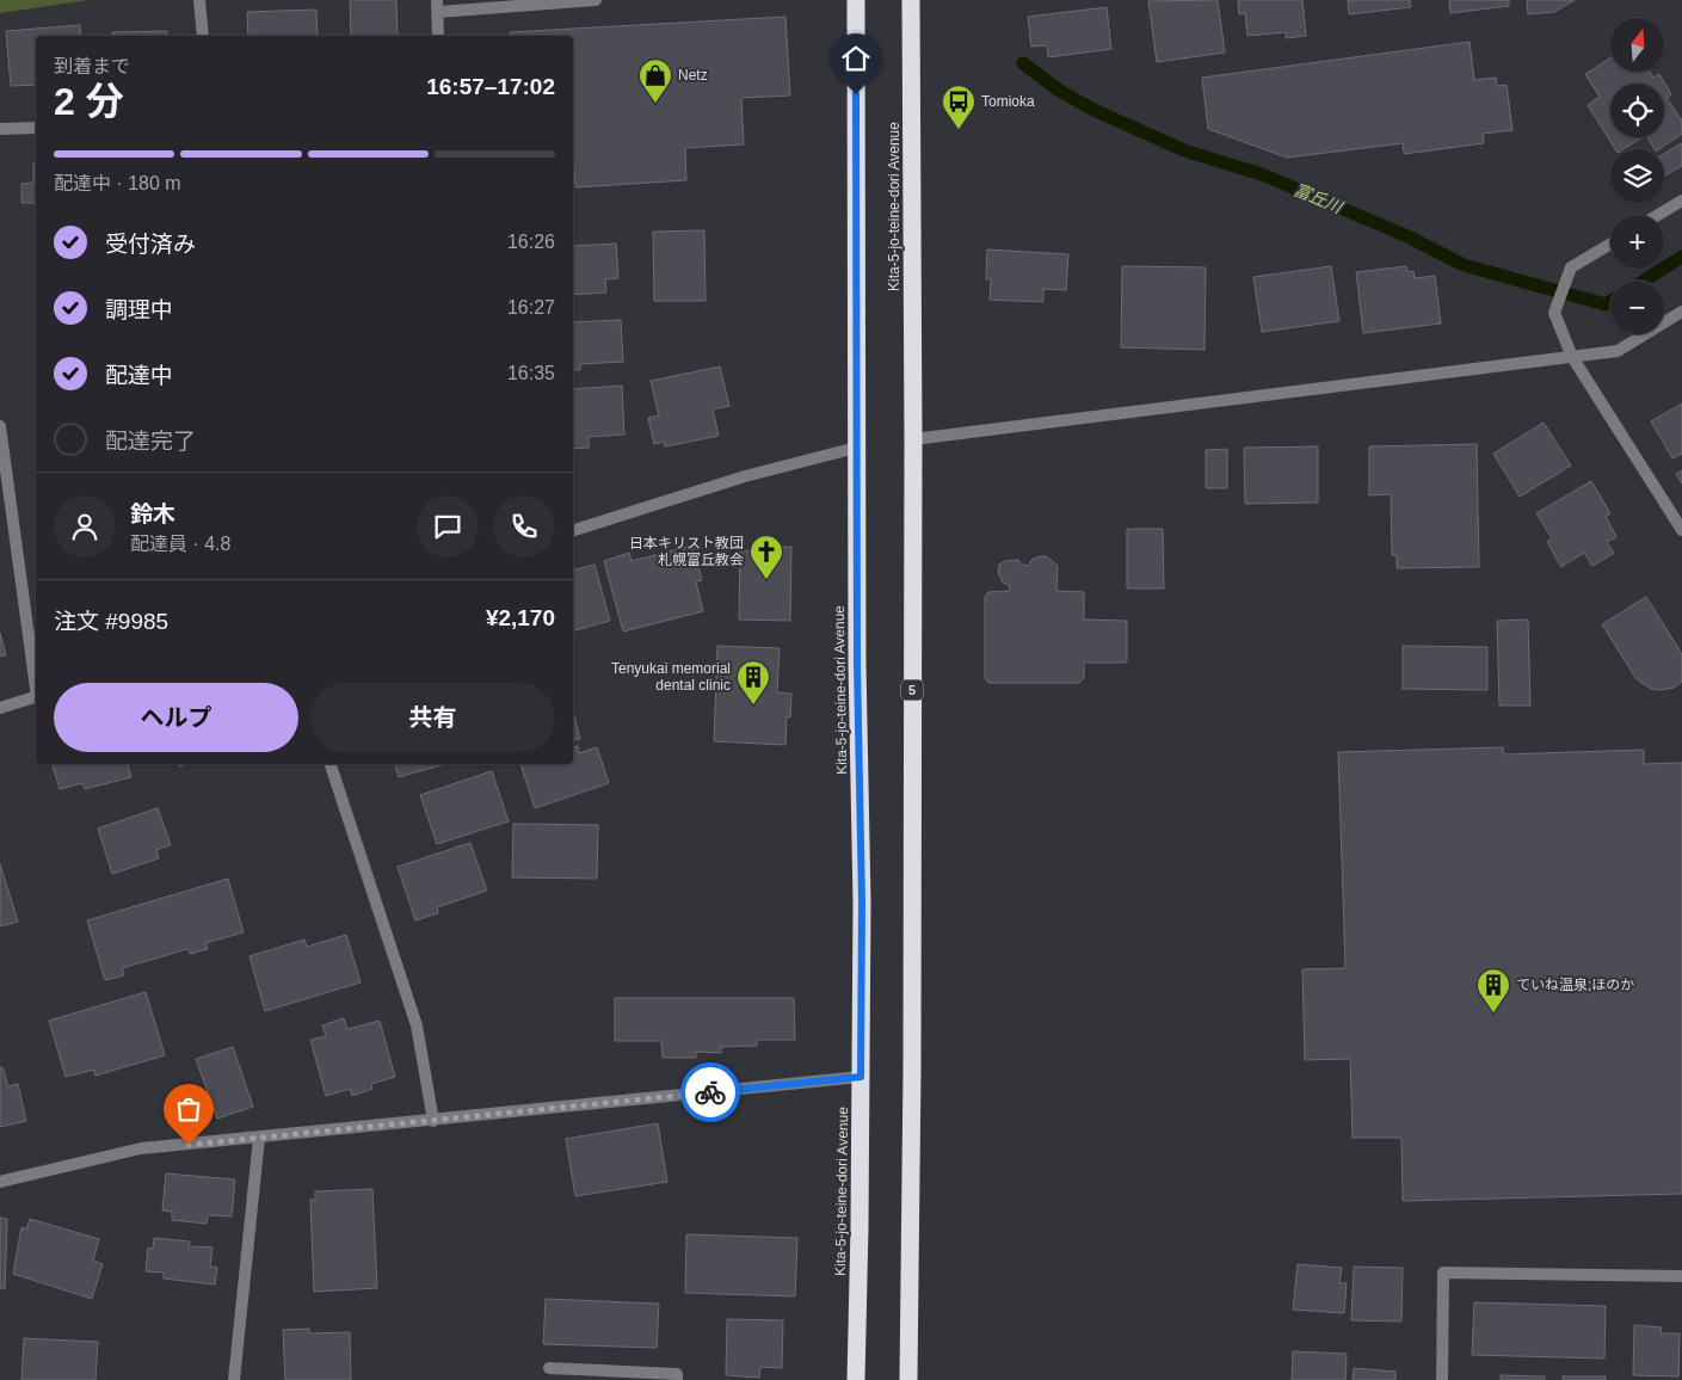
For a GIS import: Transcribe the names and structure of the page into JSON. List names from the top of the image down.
{
  "streets": {
    "highway": ["Kita-5-jo-teine-dori Avenue", "5"]
  },
  "water": ["富丘川"],
  "places": {
    "shop": ["Netz"],
    "bus stop": ["Tomioka"],
    "church": ["日本キリスト教団 札幌富丘教会"],
    "building": ["Tenyukai memorial dental clinic", "ていね温泉;ほのか"]
  },
  "north": "top",
  "page": {
    "map_buttons": ["+", "−"],
    "heading": ["2 分", "到着まで", "16:57–17:02"],
    "panel": [
      "鈴木",
      "配達員 · 4.8",
      "注文 #9985",
      "¥2,170"
    ],
    "bar": "配達中 · 180 m",
    "list": [
      ["受付済み", "16:26"],
      ["調理中", "16:27"],
      ["配達中", "16:35"],
      "配達完了"
    ],
    "buttons": ["ヘルプ", "共有"]
  }
}
